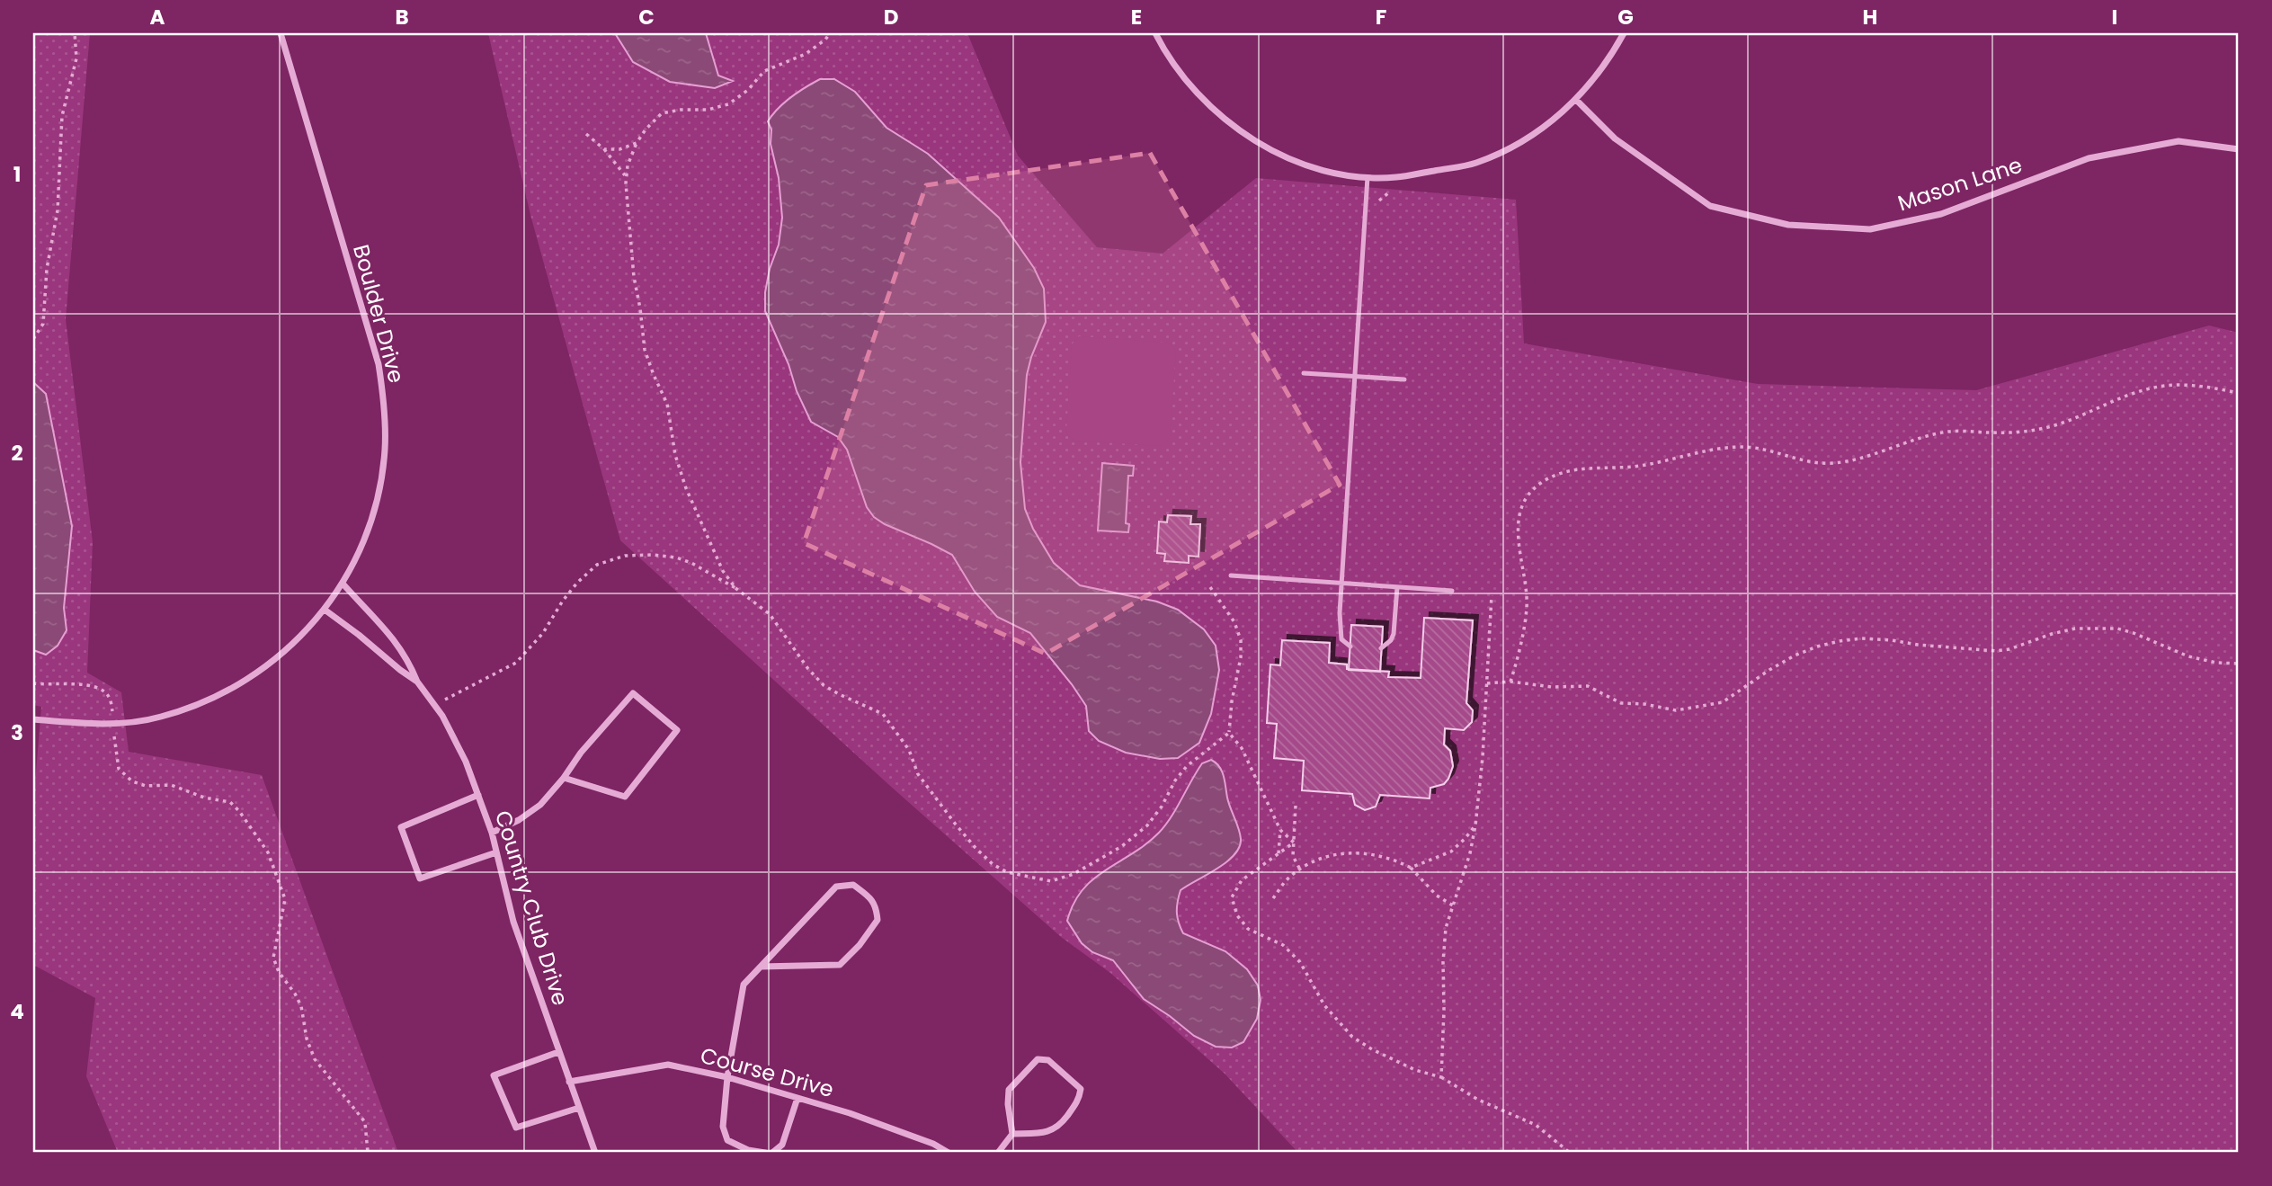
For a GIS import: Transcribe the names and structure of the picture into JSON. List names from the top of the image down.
{
  "streets": {
    "street": [
      "Mason Lane",
      "Boulder Drive",
      "Country Club Drive",
      "Course Drive"
    ]
  },
  "crossings": [
    ["Boulder Drive", "Country Club Drive"],
    ["Country Club Drive", "Course Drive"]
  ],
  "grid": {
    "columns": [
      "A",
      "B",
      "C",
      "D",
      "E",
      "F",
      "G",
      "H",
      "I"
    ],
    "rows": [
      "1",
      "2",
      "3",
      "4"
    ]
  }
}
